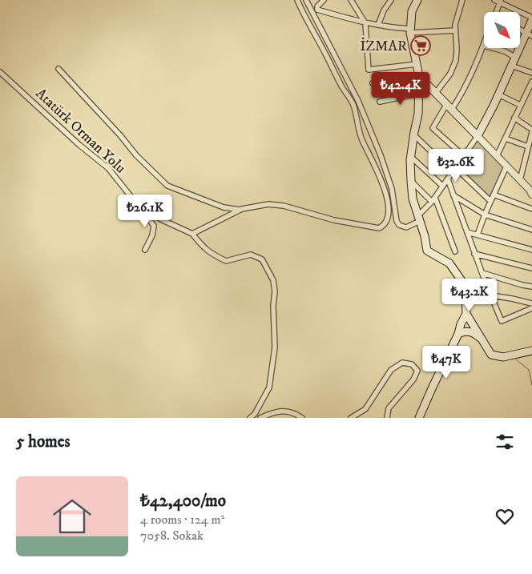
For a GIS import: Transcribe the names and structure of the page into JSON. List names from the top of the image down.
{
  "streets": {
    "street": ["Atatürk Orman Yolu"]
  },
  "places": {
    "supermarket": ["İZMAR"]
  },
  "north": "bottom right",
  "page": {
    "price": [
      "₺42.4K",
      "₺32.6K",
      "₺26.1K",
      "₺43.2K",
      "₺47K"
    ],
    "heading": "5 homes",
    "list": [
      {
        "name": "₺42,400/mo",
        "note": "4 rooms · 124 m² · 7058. Sokak"
      }
    ]
  }
}
